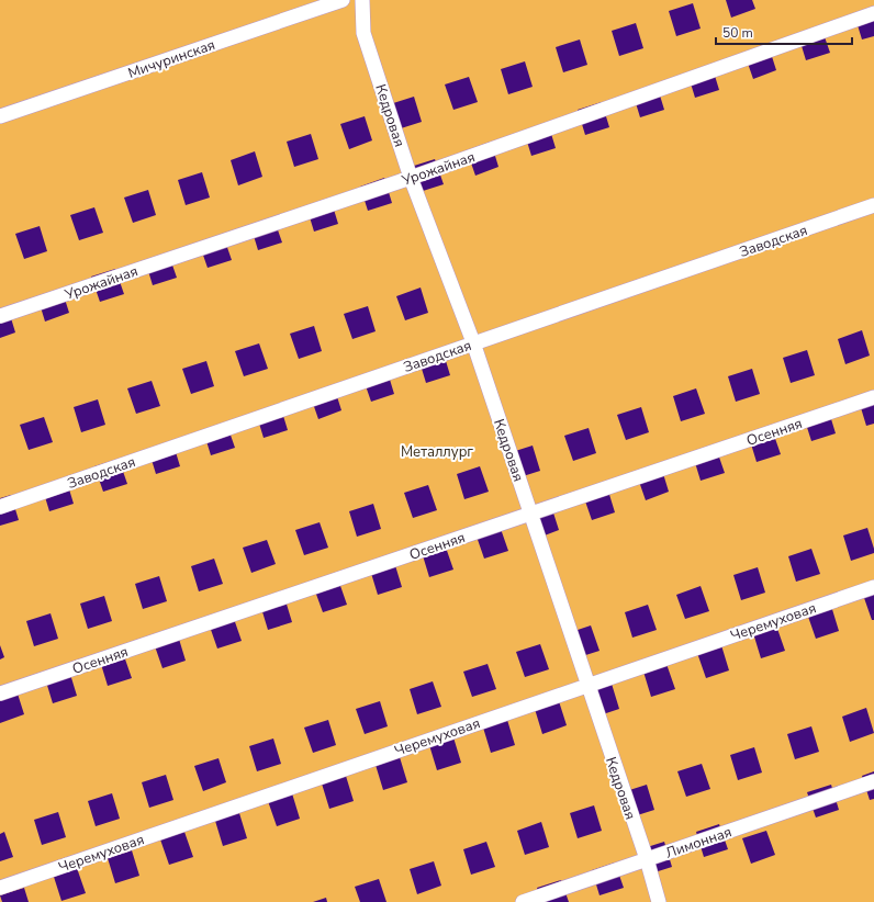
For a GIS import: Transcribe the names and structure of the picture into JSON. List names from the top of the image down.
{
  "streets": {
    "street": [
      "Мичуринская",
      "Кедровая",
      "Урожайная",
      "Заводская",
      "Осенняя",
      "Черемуховая",
      "Лимонная"
    ]
  },
  "crossings": [
    ["Кедровая", "Урожайная"],
    ["Кедровая", "Заводская"],
    ["Кедровая", "Осенняя"],
    ["Кедровая", "Черемуховая"],
    ["Кедровая", "Лимонная"]
  ],
  "parks": ["Металлург"],
  "scale_bar": "50 m"
}
